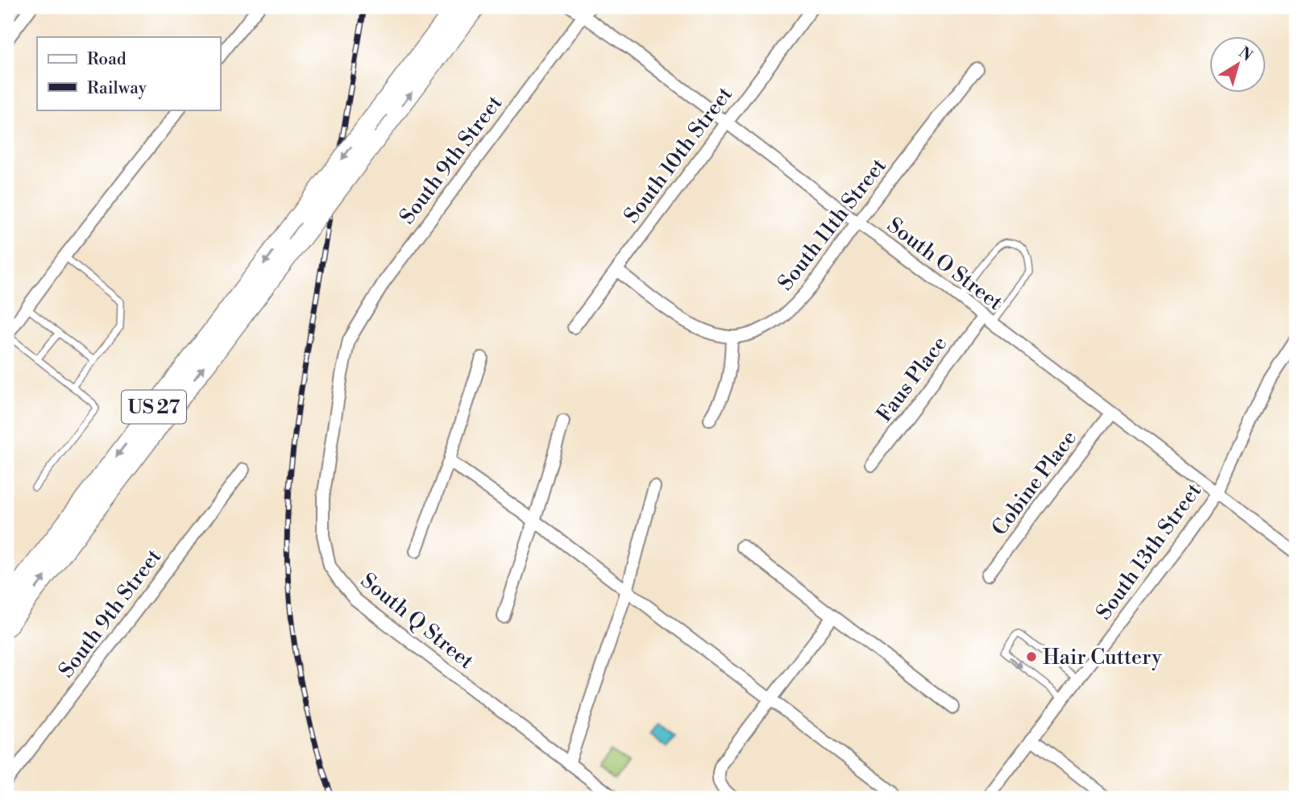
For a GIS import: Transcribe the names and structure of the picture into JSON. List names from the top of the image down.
{
  "streets": {
    "highway": ["US 27"],
    "street": [
      "South 10th Street",
      "South 9th Street",
      "South 11th Street",
      "South O Street",
      "Faus Place",
      "Cobine Place",
      "South 13th Street",
      "South Q Street"
    ]
  },
  "crossings": [
    ["South 10th Street", "South O Street"],
    ["South 9th Street", "South O Street"],
    ["South 9th Street", "South Q Street"],
    ["South 11th Street", "South O Street"],
    ["South O Street", "Faus Place"],
    ["South O Street", "Cobine Place"],
    ["South O Street", "South 13th Street"]
  ],
  "places": ["Hair Cuttery"],
  "legend": ["Road", "Railway"],
  "north": "top right"
}
